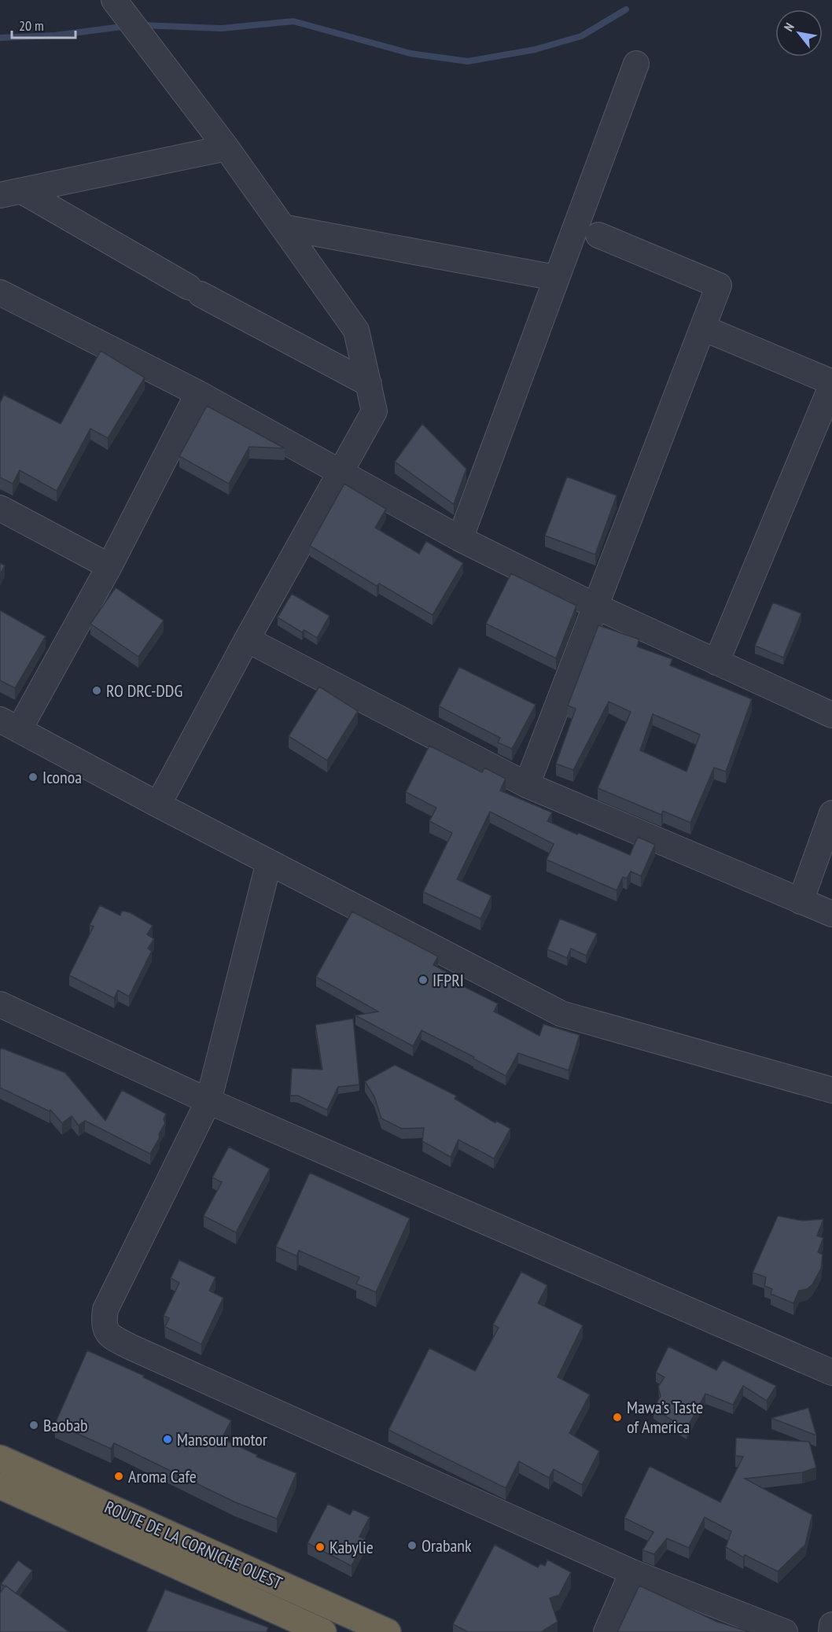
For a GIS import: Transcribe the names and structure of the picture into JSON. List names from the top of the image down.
{
  "streets": {
    "highway": ["ROUTE DE LA CORNICHE OUEST"]
  },
  "places": [
    "RO DRC-DDG",
    "Iconoa",
    "IFPRI",
    "Mawa’s Taste of America",
    "Baobab",
    "Mansour motor",
    "Aroma Cafe",
    "Orabank",
    "Kabylie"
  ],
  "scale_bar": "20 m",
  "north": "top left"
}
